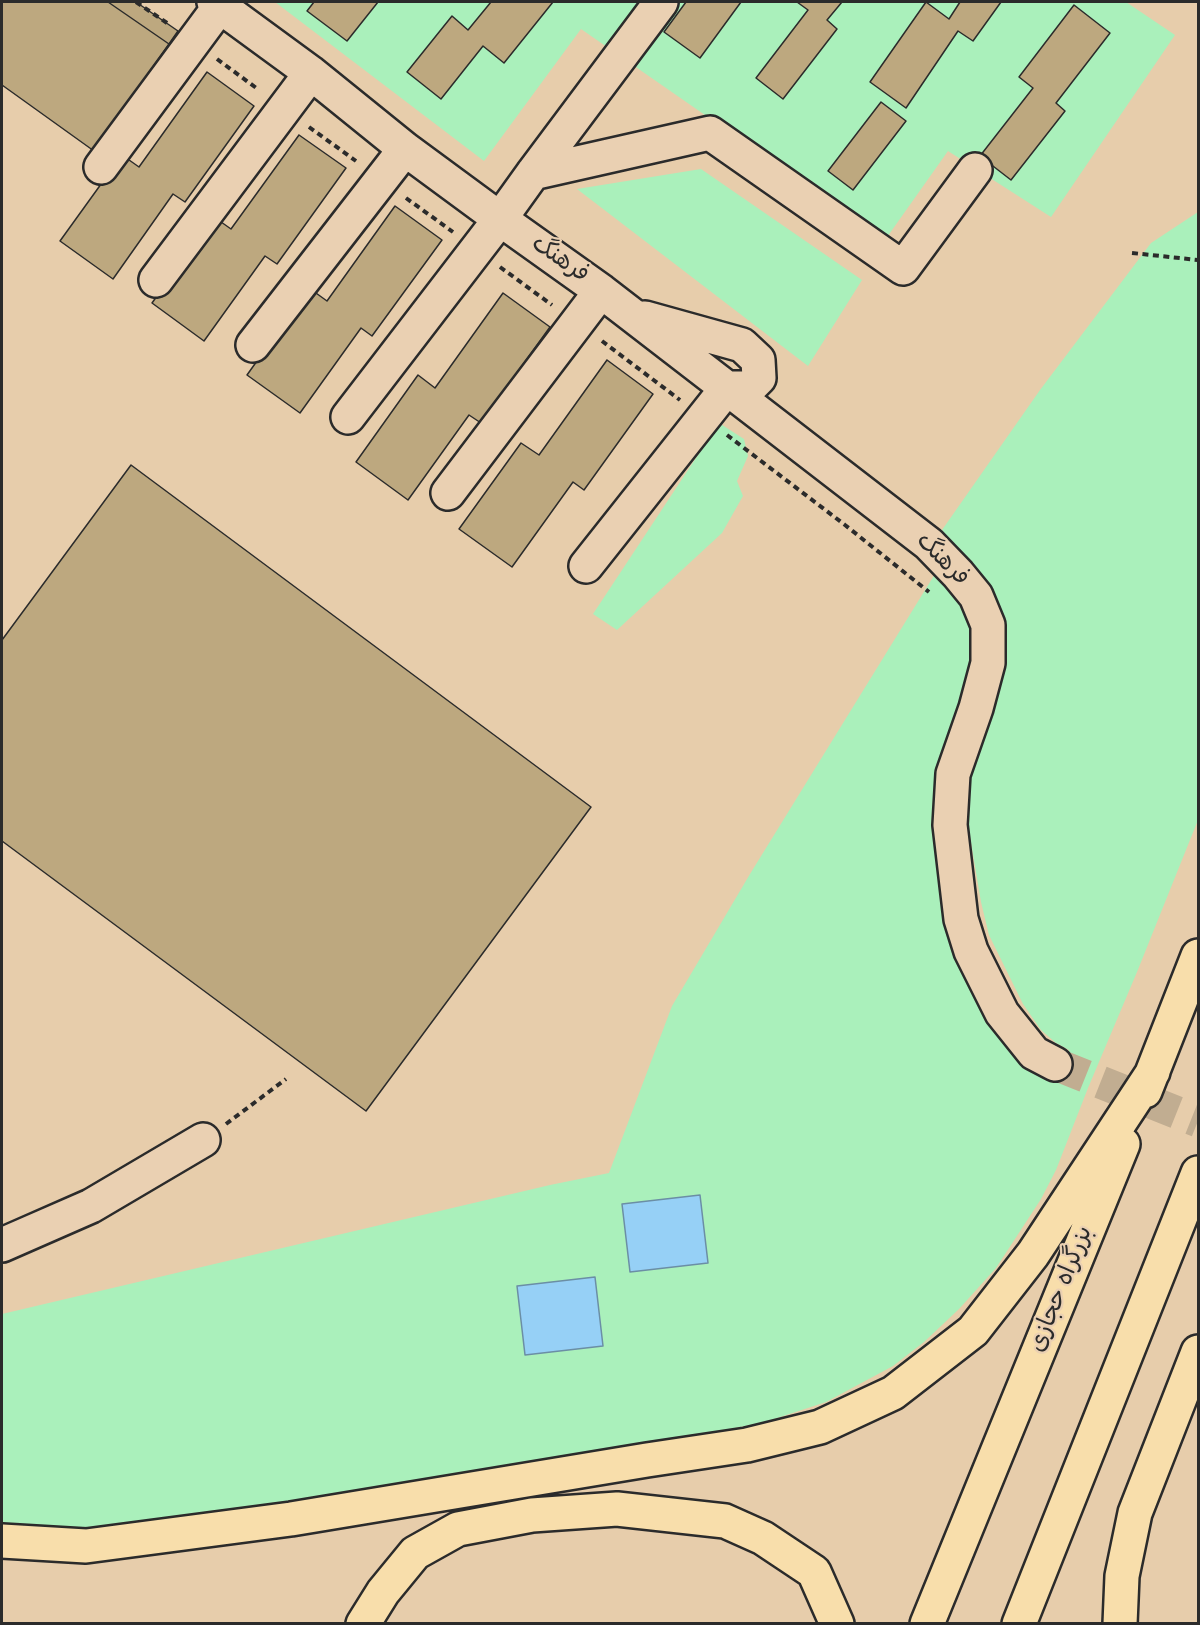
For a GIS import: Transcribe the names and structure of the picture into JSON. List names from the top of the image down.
{
  "streets": {
    "highway": ["بزرگراه حجازی"],
    "street": ["فرهنگ"]
  }
}
